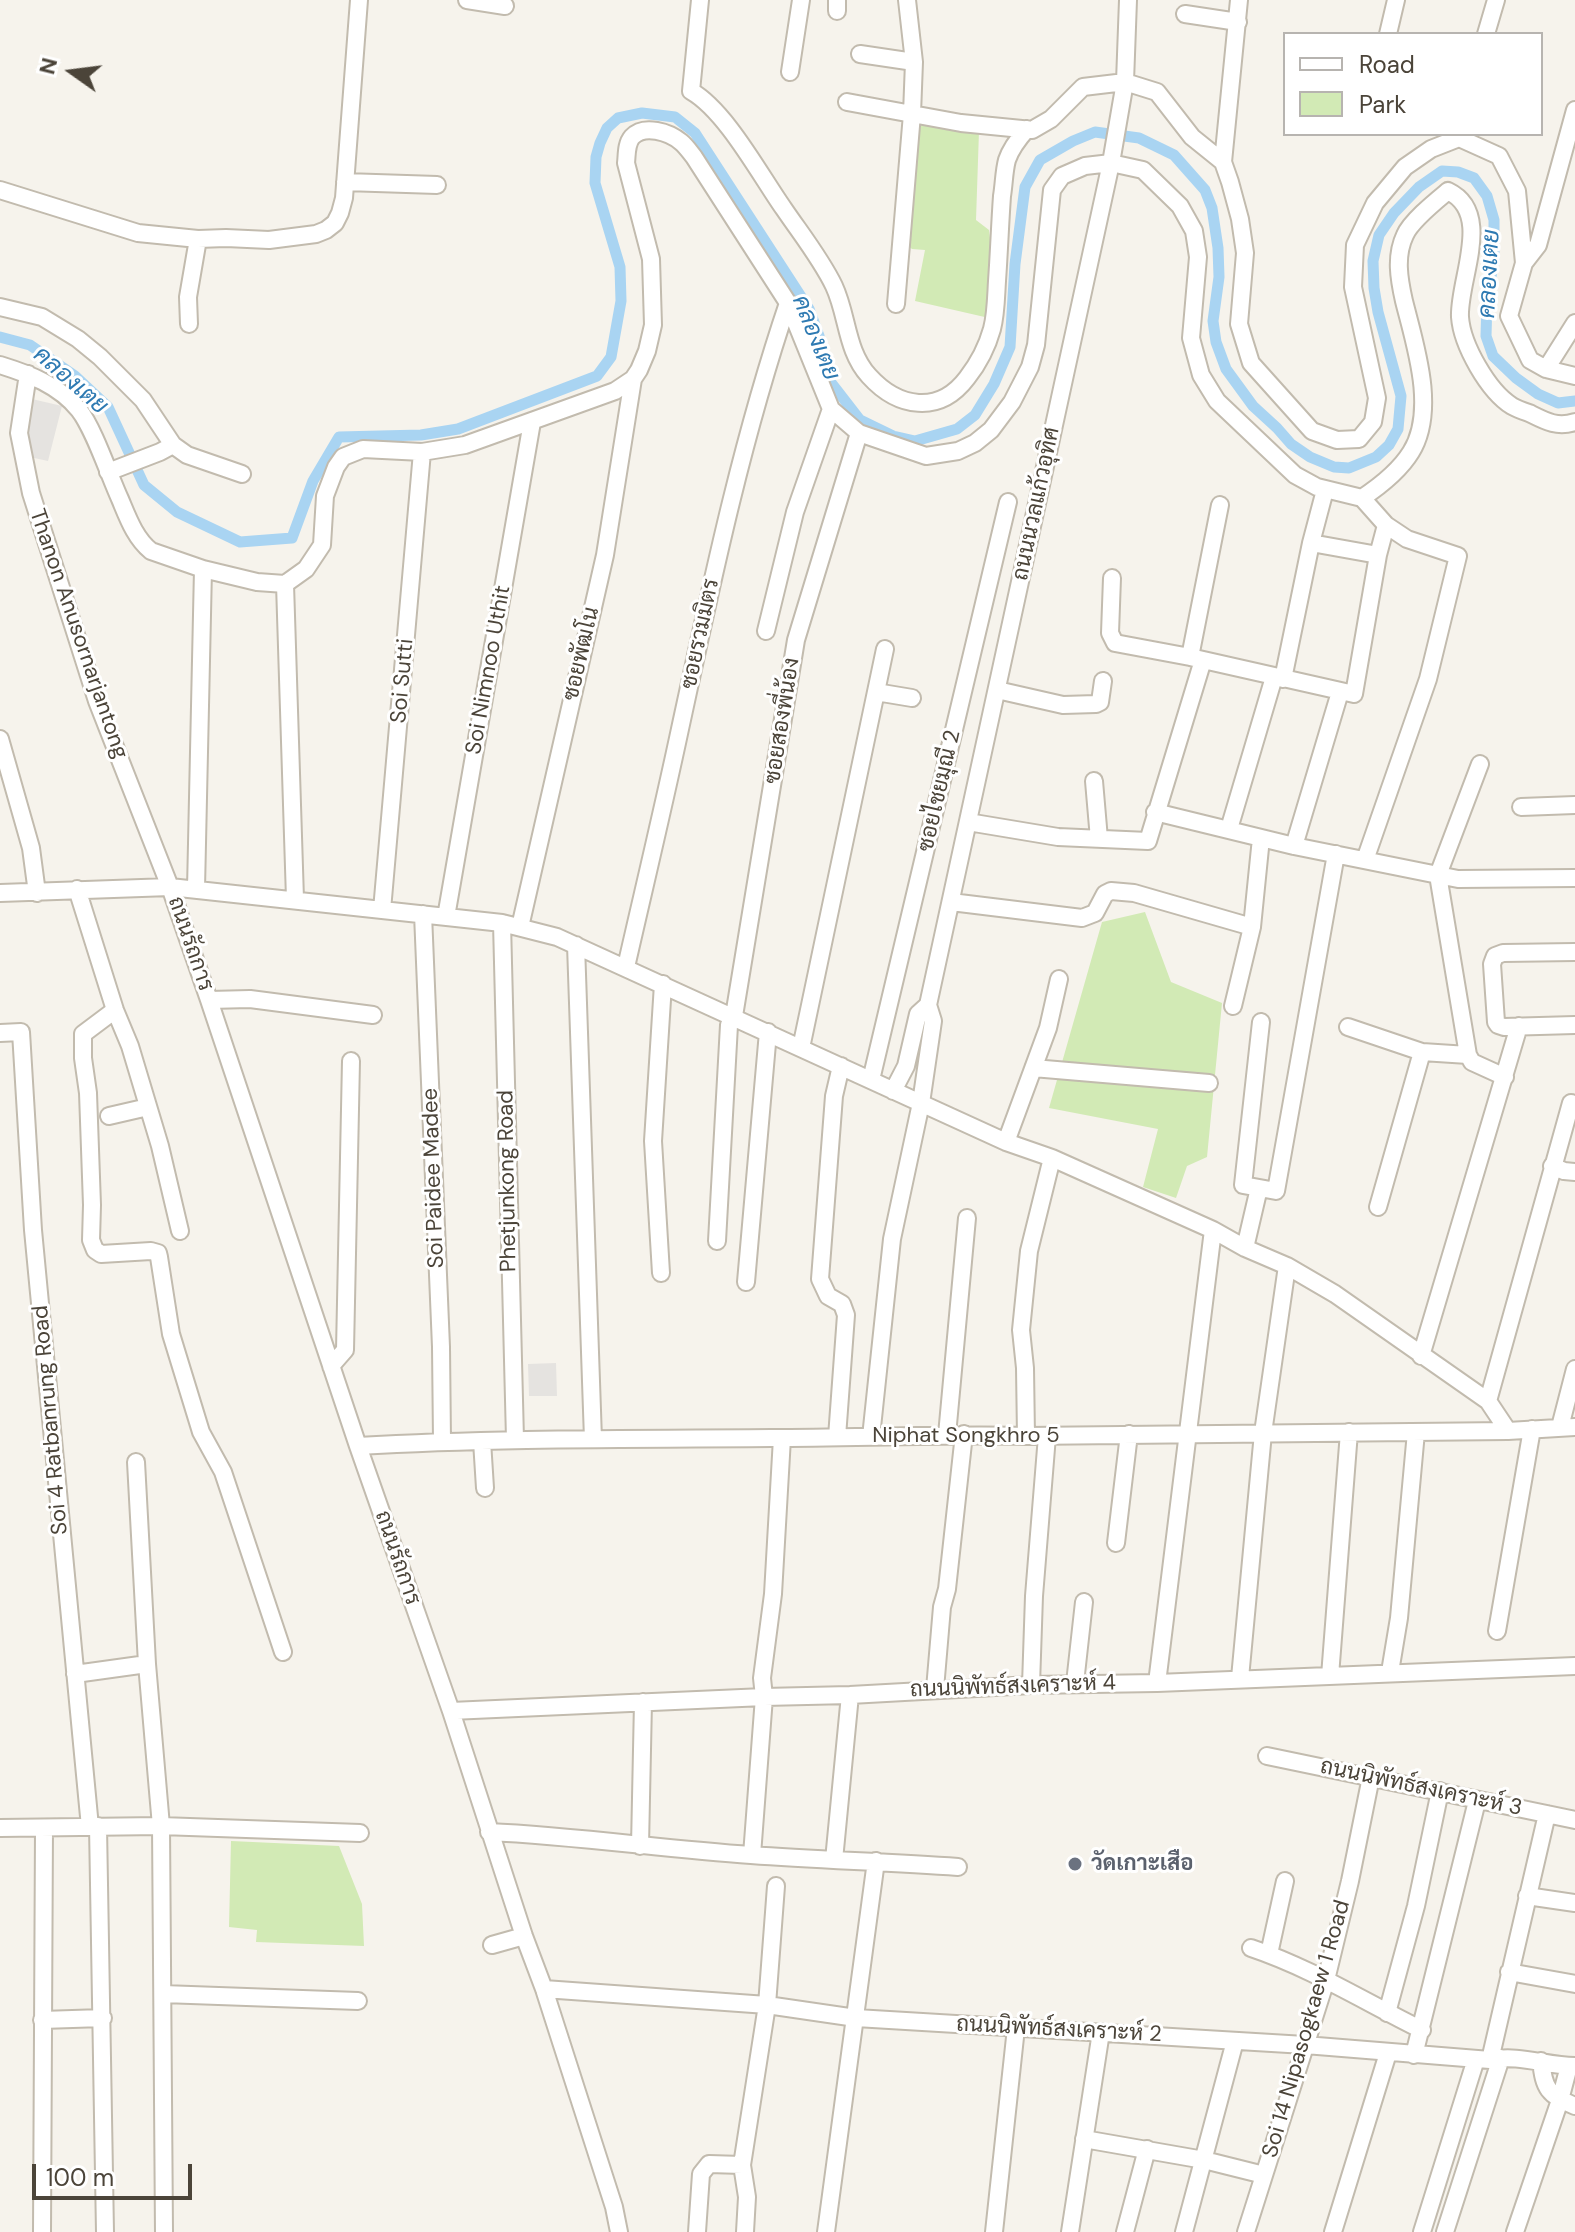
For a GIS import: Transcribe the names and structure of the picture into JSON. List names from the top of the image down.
{
  "streets": {
    "street": [
      "ถนนนวลแก้วอุทิศ",
      "Thanon Anusornarjantong",
      "ซอยรวมมิตร",
      "ซอยพัฒโน",
      "Soi Nimnoo Uthit",
      "Soi Sutti",
      "ซอยสองพี่น้อง",
      "ซอยไชยมุณี 2",
      "ถนนรัถการ",
      "Soi Paidee Madee",
      "Phetjunkong Road",
      "Soi 4 Ratbanrung Road",
      "Niphat Songkhro 5",
      "ถนนนิพัทธ์สงเคราะห์ 4",
      "ถนนนิพัทธ์สงเคราะห์ 3",
      "Soi 14 Nipasogkaew 1 Road",
      "ถนนนิพัทธ์สงเคราะห์ 2"
    ]
  },
  "crossings": [
    ["ถนนนวลแก้วอุทิศ", "Niphat Songkhro 5"],
    ["Thanon Anusornarjantong", "ถนนรัถการ"],
    ["ซอยรวมมิตร", "ซอยพัฒโน"],
    ["ถนนรัถการ", "Niphat Songkhro 5"],
    ["ถนนรัถการ", "ถนนนิพัทธ์สงเคราะห์ 4"],
    ["ถนนรัถการ", "ถนนนิพัทธ์สงเคราะห์ 2"],
    ["Soi Paidee Madee", "Niphat Songkhro 5"],
    ["Phetjunkong Road", "Niphat Songkhro 5"],
    ["ถนนนิพัทธ์สงเคราะห์ 3", "Soi 14 Nipasogkaew 1 Road"],
    ["Soi 14 Nipasogkaew 1 Road", "ถนนนิพัทธ์สงเคราะห์ 2"]
  ],
  "water": ["คลองเตย"],
  "places": ["วัดเกาะเสือ"],
  "legend": ["Road", "Park"],
  "scale_bar": "100 m",
  "north": "left"
}
